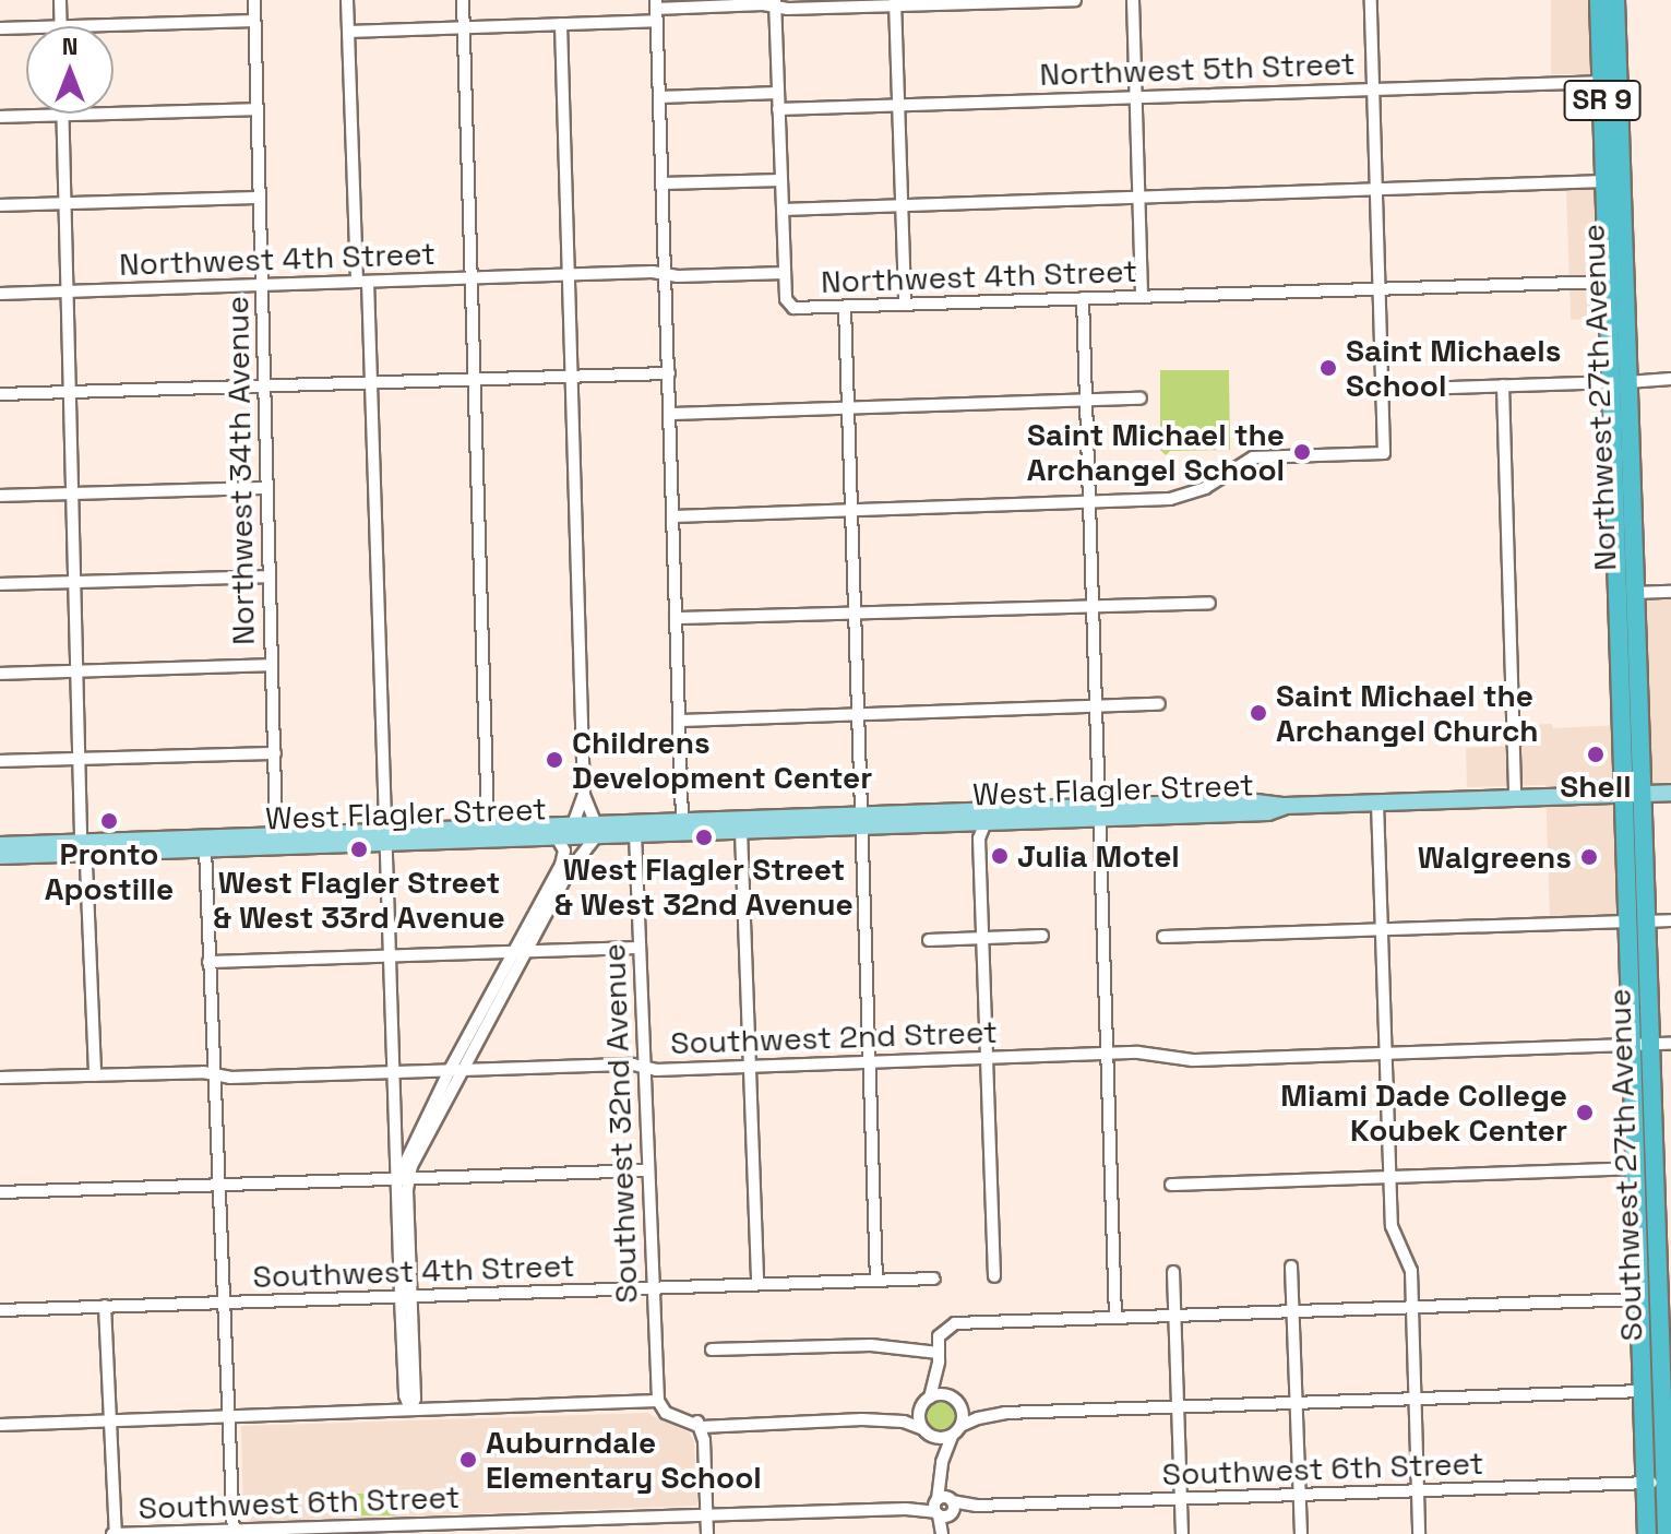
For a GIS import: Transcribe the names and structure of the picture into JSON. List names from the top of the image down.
{
  "streets": {
    "highway": ["SR 9", "Northwest 27th Avenue", "Southwest 27th Avenue"],
    "main road": ["West Flagler Street"],
    "street": [
      "Northwest 5th Street",
      "Northwest 4th Street",
      "Northwest 34th Avenue",
      "Southwest 2nd Street",
      "Southwest 32nd Avenue",
      "Southwest 4th Street",
      "Southwest 6th Street"
    ]
  },
  "crossings": [
    ["Northwest 5th Street", "Northwest 27th Avenue"],
    ["Northwest 4th Street", "Northwest 27th Avenue"],
    ["Northwest 4th Street", "Northwest 34th Avenue"],
    ["Northwest 27th Avenue", "West Flagler Street"],
    ["Northwest 27th Avenue", "Southwest 27th Avenue"],
    ["Northwest 34th Avenue", "West Flagler Street"],
    ["West Flagler Street", "Southwest 32nd Avenue"],
    ["West Flagler Street", "Southwest 27th Avenue"],
    ["Southwest 2nd Street", "Southwest 32nd Avenue"],
    ["Southwest 2nd Street", "Southwest 27th Avenue"],
    ["Southwest 32nd Avenue", "Southwest 4th Street"],
    ["Southwest 27th Avenue", "Southwest 6th Street"]
  ],
  "places": [
    "Saint Michaels School",
    "Saint Michael the Archangel School",
    "Saint Michael the Archangel Church",
    "Shell",
    "Childrens Development Center",
    "Pronto Apostille",
    "West Flagler Street & West 32nd Avenue",
    "West Flagler Street & West 33rd Avenue",
    "Julia Motel",
    "Walgreens",
    "Miami Dade College Koubek Center",
    "Auburndale Elementary School"
  ],
  "north": "top"
}
